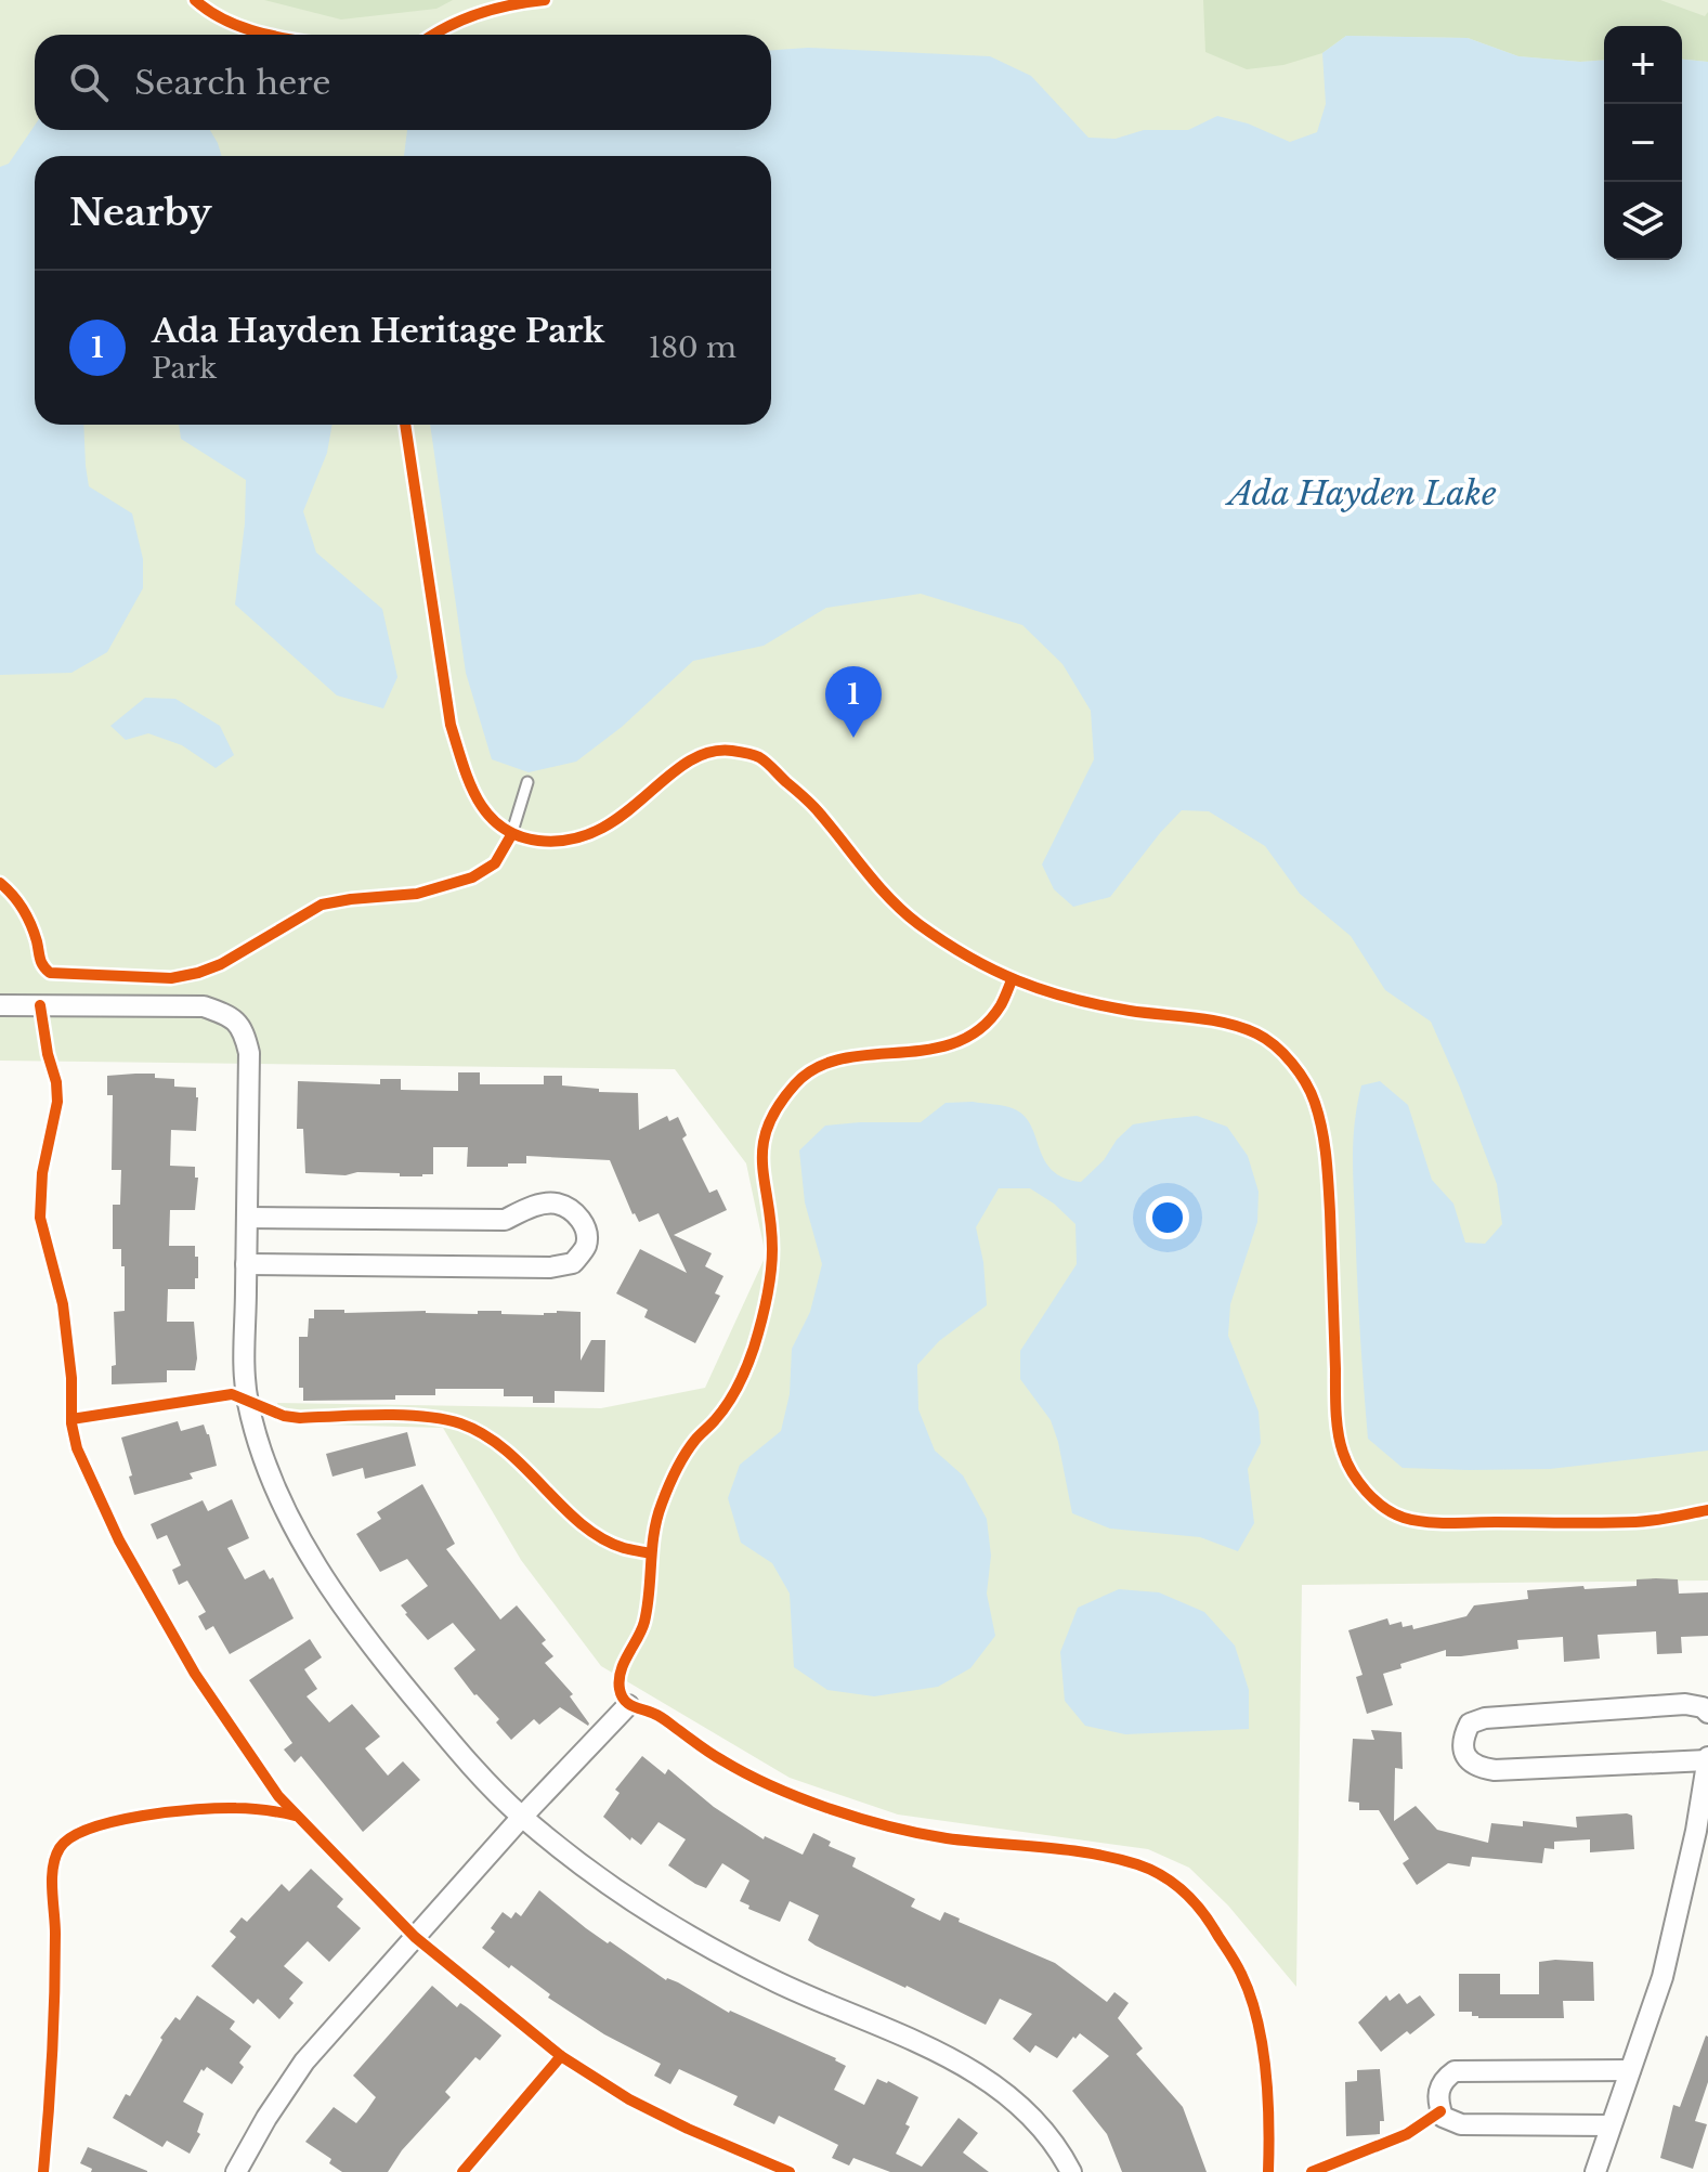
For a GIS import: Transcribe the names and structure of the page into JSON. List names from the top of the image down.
{
  "water": ["Ada Hayden Lake"],
  "page": {
    "map_buttons": ["+", "−"],
    "search": "Search here",
    "heading": "Nearby",
    "list": [
      {
        "mark": "1",
        "name": "Ada Hayden Heritage Park",
        "note": "Park",
        "value": "180 m"
      }
    ],
    "pins": "1"
  }
}
